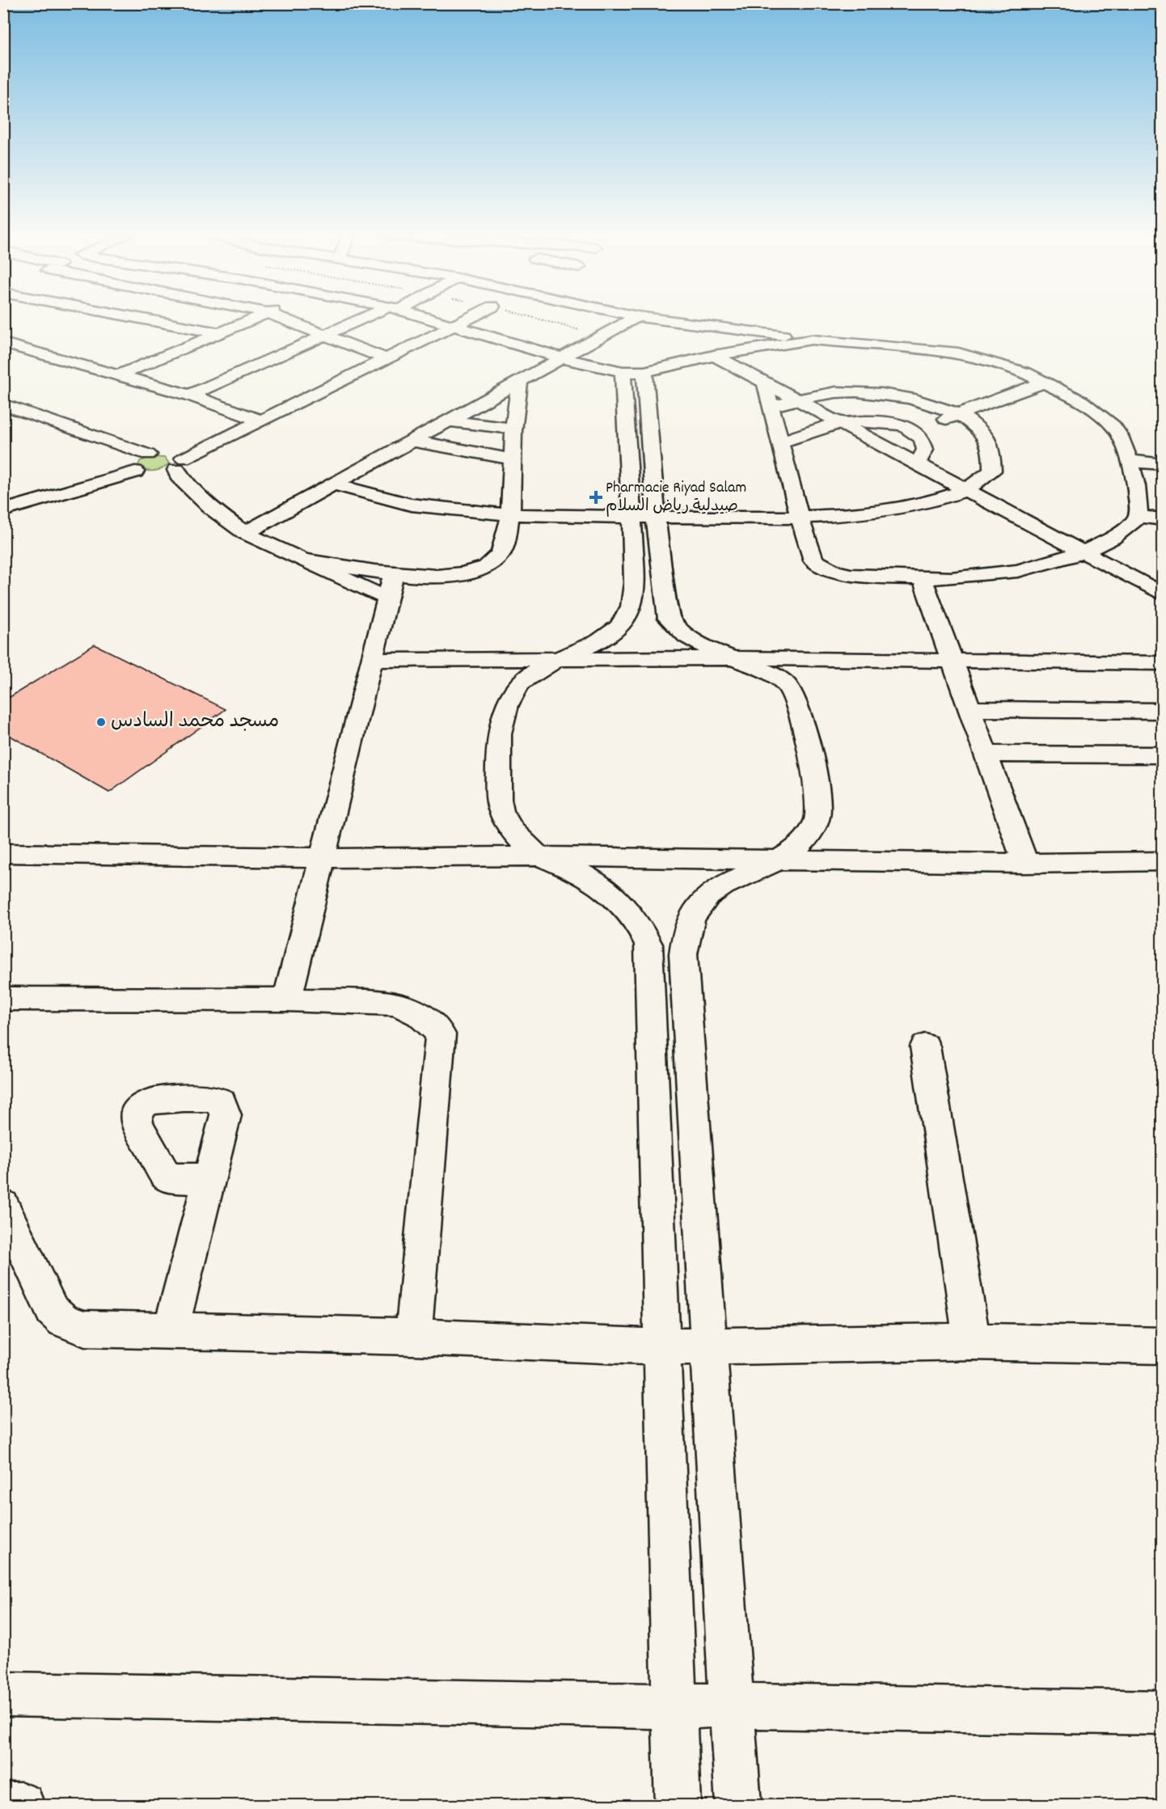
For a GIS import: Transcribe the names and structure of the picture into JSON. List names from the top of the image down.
{
  "places": {
    "health": ["Pharmacie Riyad Salam صيدلية رياض السلام"],
    "other": ["مسجد محمد السادس"]
  }
}
